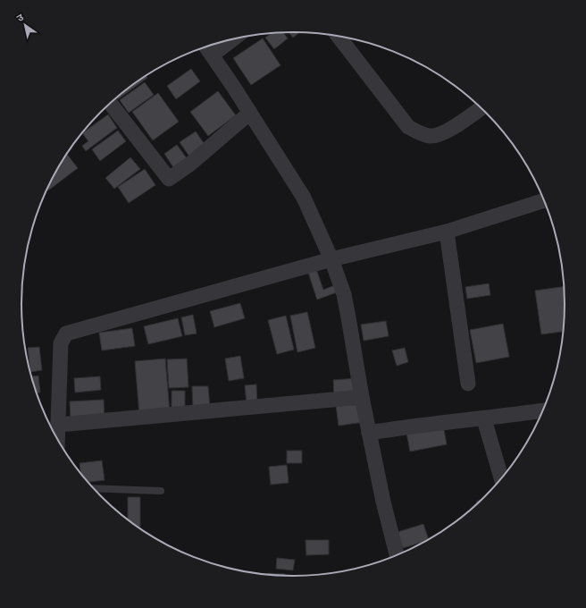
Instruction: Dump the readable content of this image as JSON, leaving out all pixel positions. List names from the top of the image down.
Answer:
{
  "north": "top left"
}
